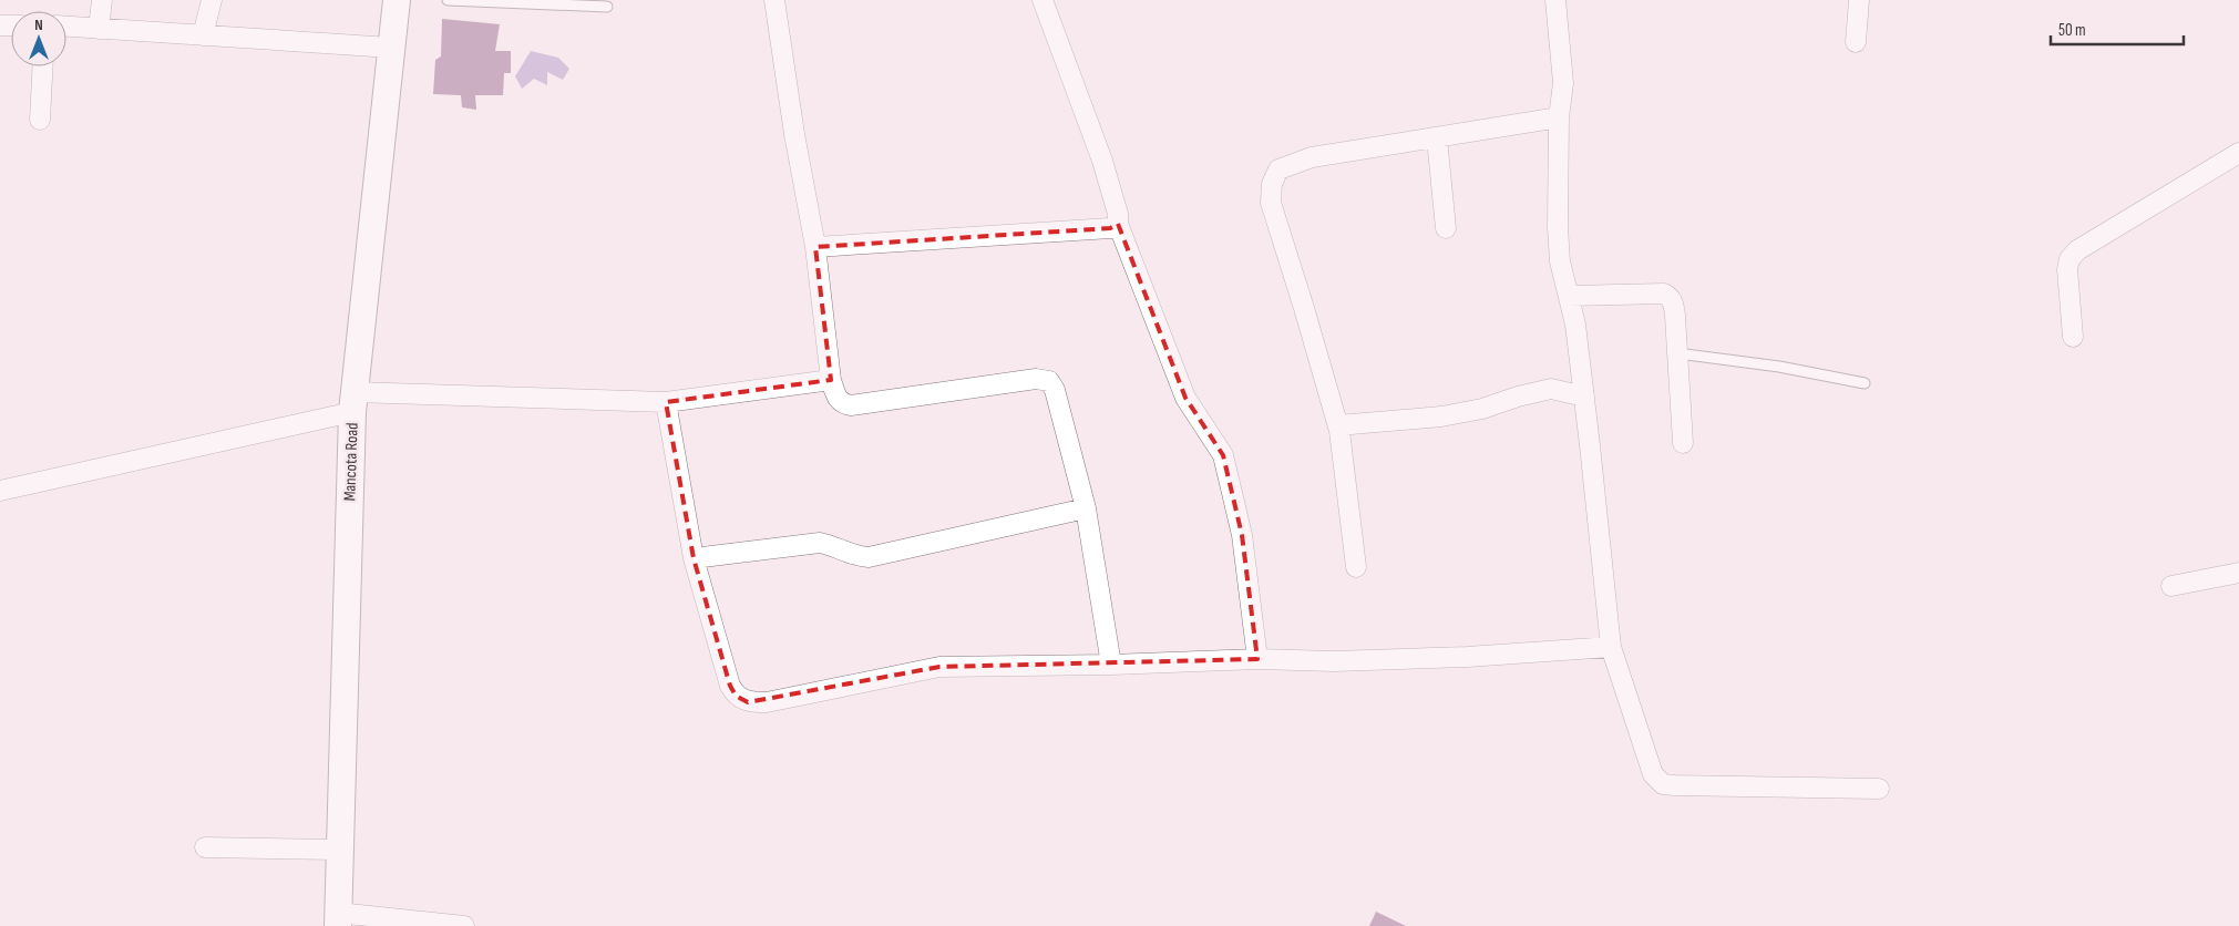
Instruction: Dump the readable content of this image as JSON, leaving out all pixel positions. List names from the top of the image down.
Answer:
{
  "streets": {
    "main road": ["Mancota Road"]
  },
  "scale_bar": "50 m",
  "north": "top"
}
